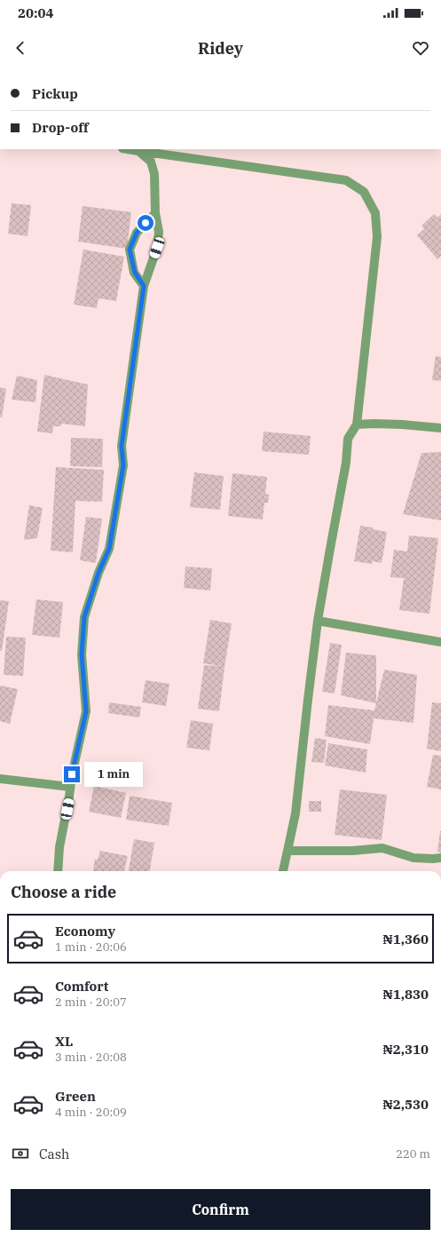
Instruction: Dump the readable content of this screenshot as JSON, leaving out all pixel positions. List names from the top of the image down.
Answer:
{
  "page": {
    "status": "20:04",
    "header": "Ridey",
    "banner": ["Pickup", "Drop-off"],
    "bubble": "1 min",
    "heading": "Choose a ride",
    "list": [
      {
        "name": "Economy",
        "note": "1 min · 20:06",
        "value": "₦1,360"
      },
      {
        "name": "Comfort",
        "note": "2 min · 20:07",
        "value": "₦1,830"
      },
      {
        "name": "XL",
        "note": "3 min · 20:08",
        "value": "₦2,310"
      },
      {
        "name": "Green",
        "note": "4 min · 20:09",
        "value": "₦2,530"
      }
    ],
    "pay": ["Cash", "220 m"],
    "buttons": "Confirm"
  }
}
